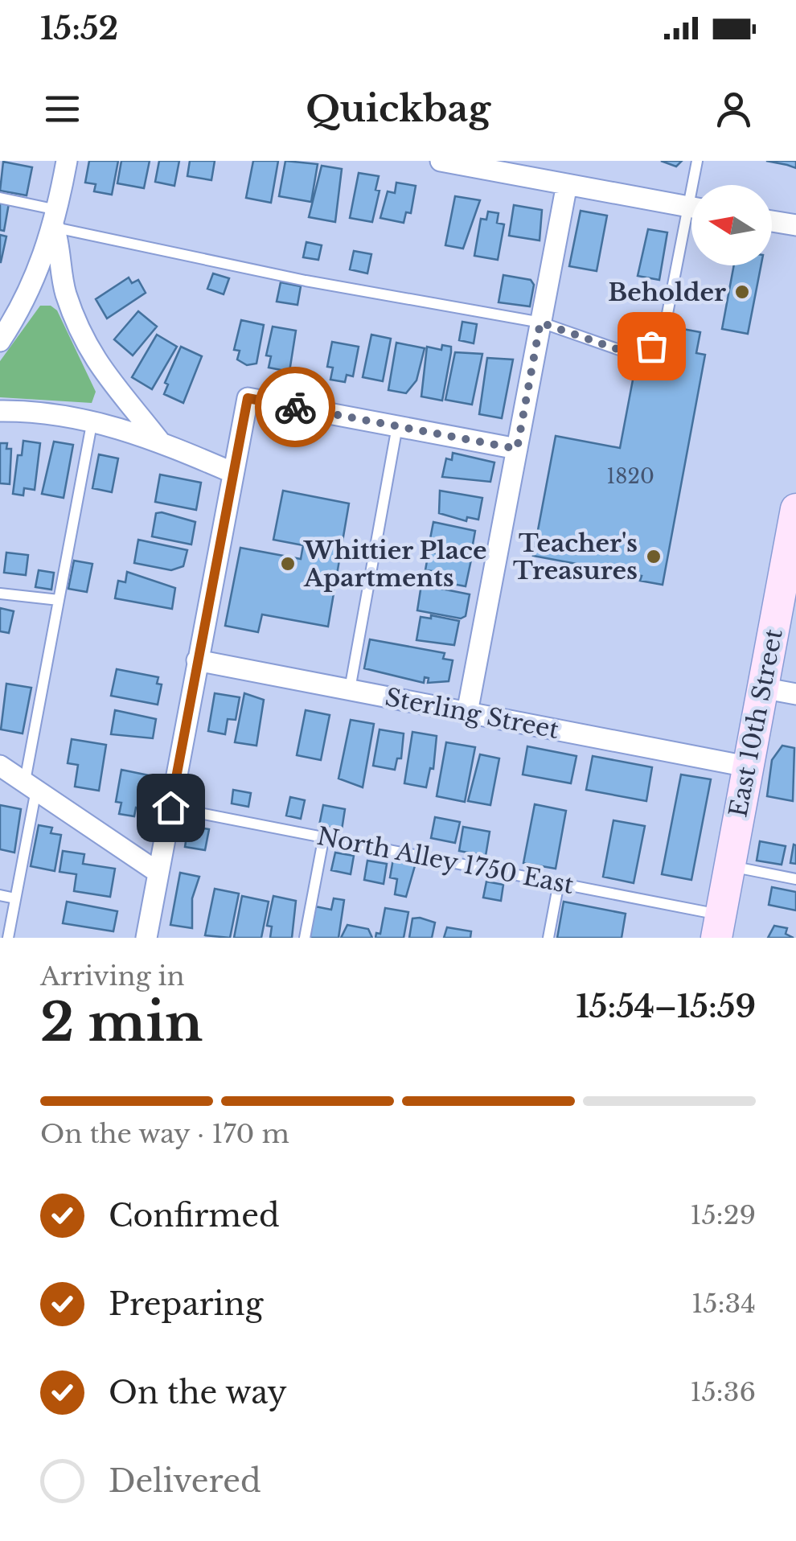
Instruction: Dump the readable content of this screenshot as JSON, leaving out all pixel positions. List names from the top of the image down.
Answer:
{
  "streets": {
    "main road": ["East 10th Street"],
    "street": ["Sterling Street"],
    "lane": ["North Alley 1750 East"]
  },
  "crossings": [
    ["Sterling Street", "East 10th Street"],
    ["East 10th Street", "North Alley 1750 East"]
  ],
  "places": ["Beholder", "Teacher's Treasures", "Whittier Place Apartments"],
  "house_numbers": ["1820"],
  "north": "left",
  "page": {
    "status": "15:52",
    "header": "Quickbag",
    "heading": ["2 min", "Arriving in", "15:54–15:59"],
    "bar": "On the way · 170 m",
    "list": [
      ["Confirmed", "15:29"],
      ["Preparing", "15:34"],
      ["On the way", "15:36"],
      "Delivered"
    ]
  }
}
